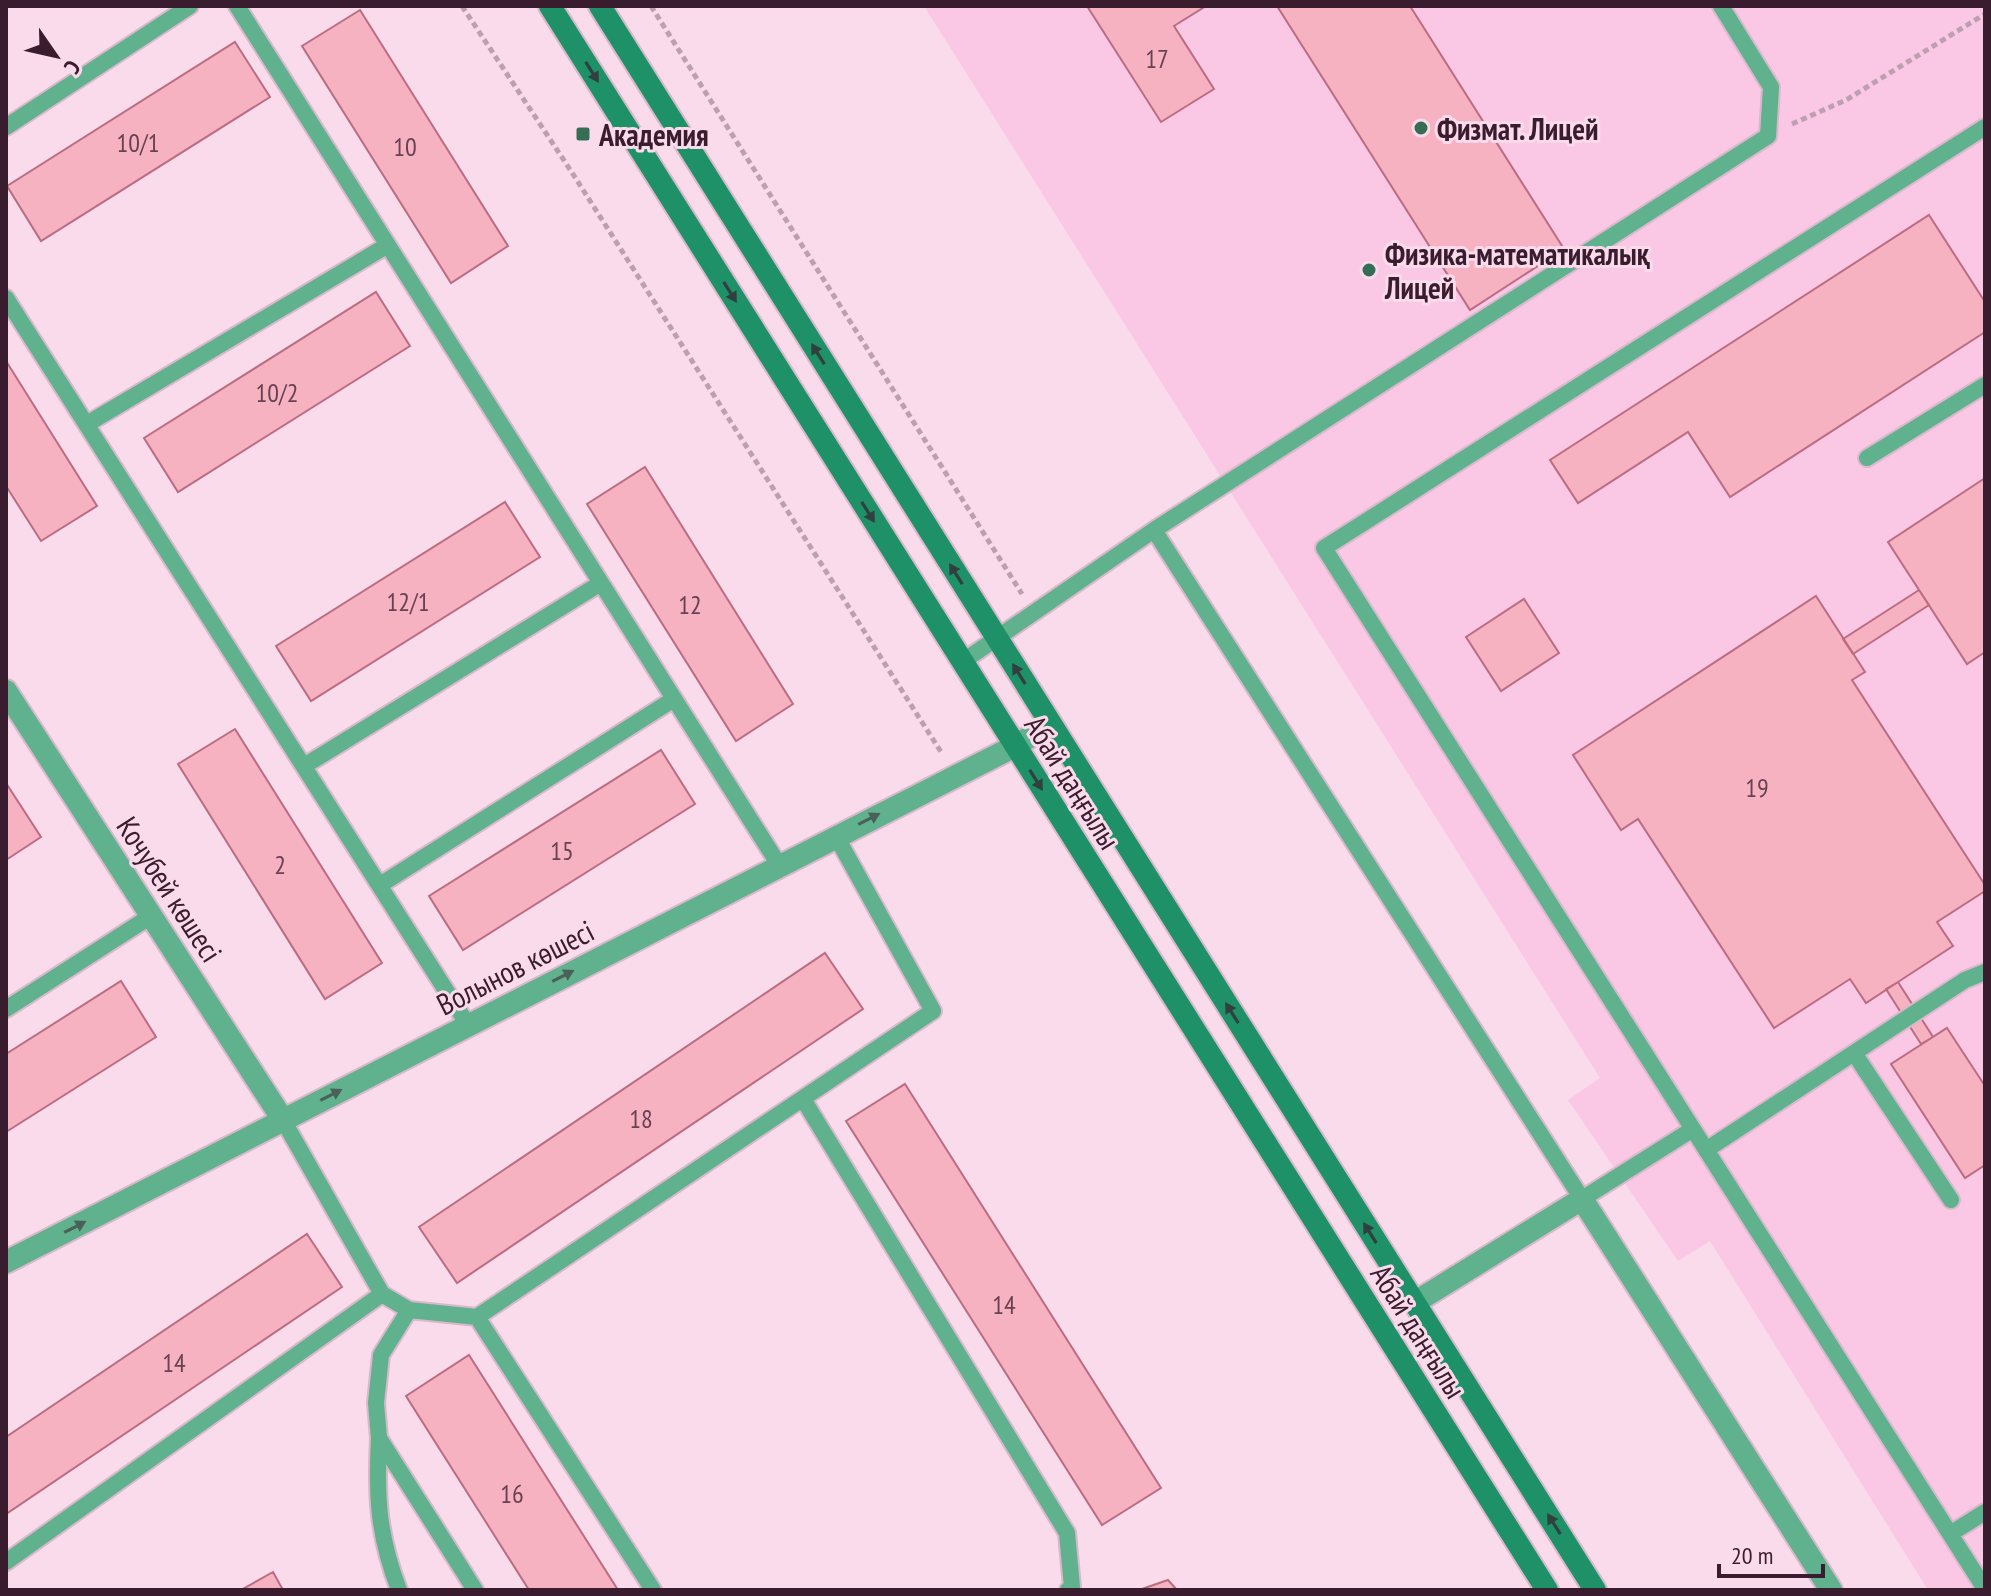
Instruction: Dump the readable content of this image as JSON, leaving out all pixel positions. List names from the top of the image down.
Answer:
{
  "streets": {
    "main road": ["Абай даңғылы"],
    "street": ["Кочубей көшесі", "Волынов көшесі"]
  },
  "crossings": [
    ["Абай даңғылы", "Волынов көшесі"],
    ["Кочубей көшесі", "Волынов көшесі"]
  ],
  "one_way": ["Волынов көшесі"],
  "places": {
    "other": ["Физмат. Лицей", "Физика-математикалық Лицей"],
    "transit": ["Академия"]
  },
  "house_numbers": [
    "17",
    "10/1",
    "10",
    "10/2",
    "12/1",
    "12",
    "19",
    "15",
    "2",
    "18",
    "14",
    "14",
    "16"
  ],
  "scale_bar": "20 m",
  "north": "bottom right"
}
